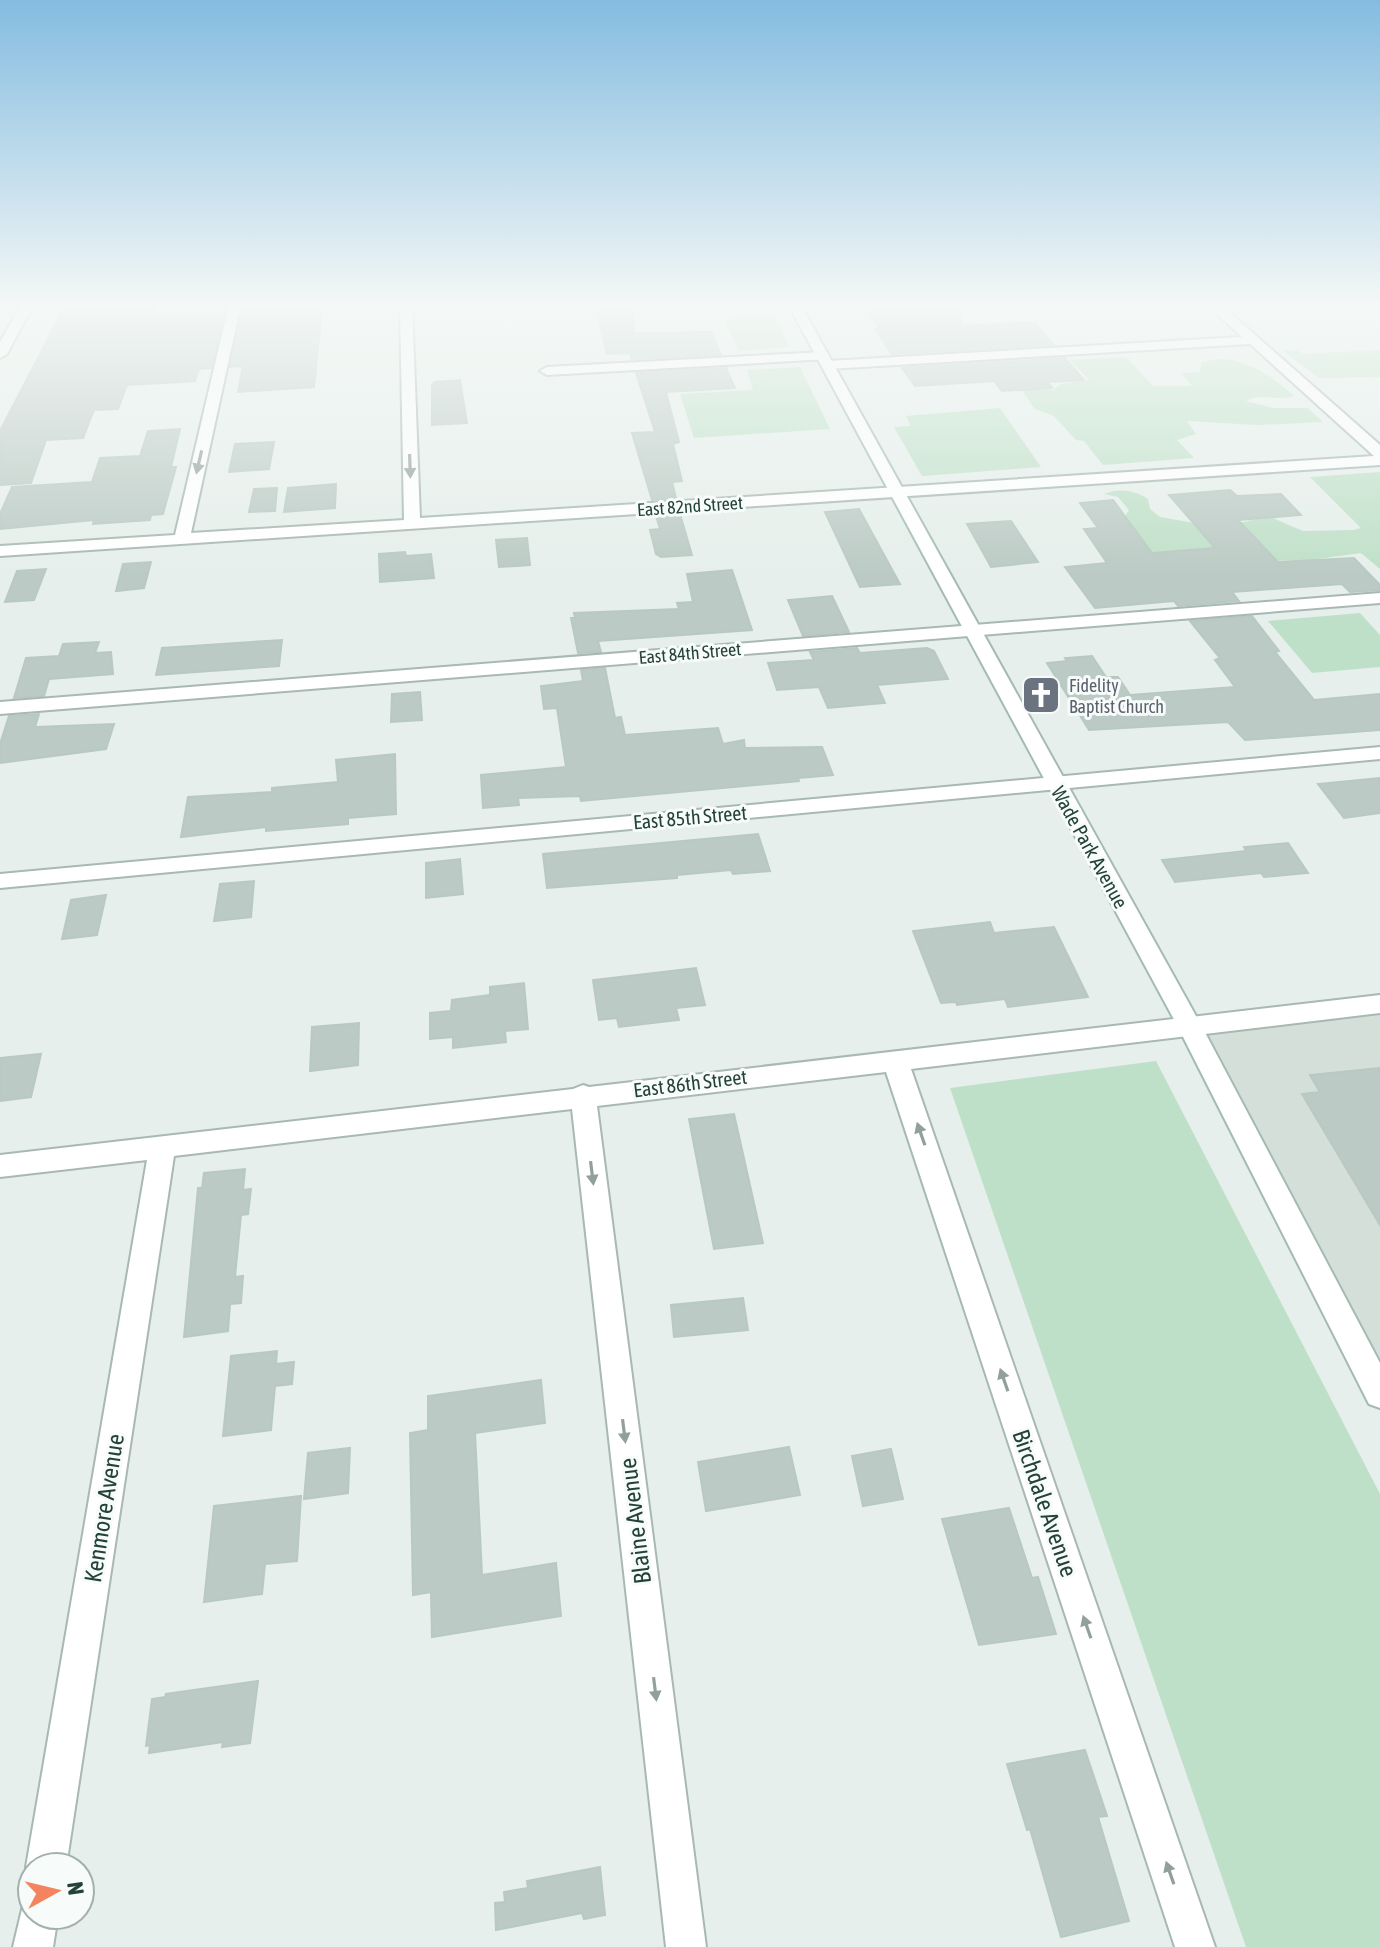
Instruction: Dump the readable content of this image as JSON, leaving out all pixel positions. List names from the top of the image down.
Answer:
{
  "streets": {
    "street": [
      "East 82nd Street",
      "East 84th Street",
      "East 85th Street",
      "Wade Park Avenue",
      "East 86th Street",
      "Birchdale Avenue",
      "Kenmore Avenue",
      "Blaine Avenue"
    ]
  },
  "crossings": [
    ["East 82nd Street", "Wade Park Avenue"],
    ["East 84th Street", "Wade Park Avenue"],
    ["East 85th Street", "Wade Park Avenue"],
    ["Wade Park Avenue", "East 86th Street"],
    ["East 86th Street", "Birchdale Avenue"],
    ["East 86th Street", "Kenmore Avenue"],
    ["East 86th Street", "Blaine Avenue"]
  ],
  "one_way": ["Birchdale Avenue", "Blaine Avenue"],
  "places": {
    "church": ["Fidelity Baptist Church"]
  },
  "north": "right"
}
